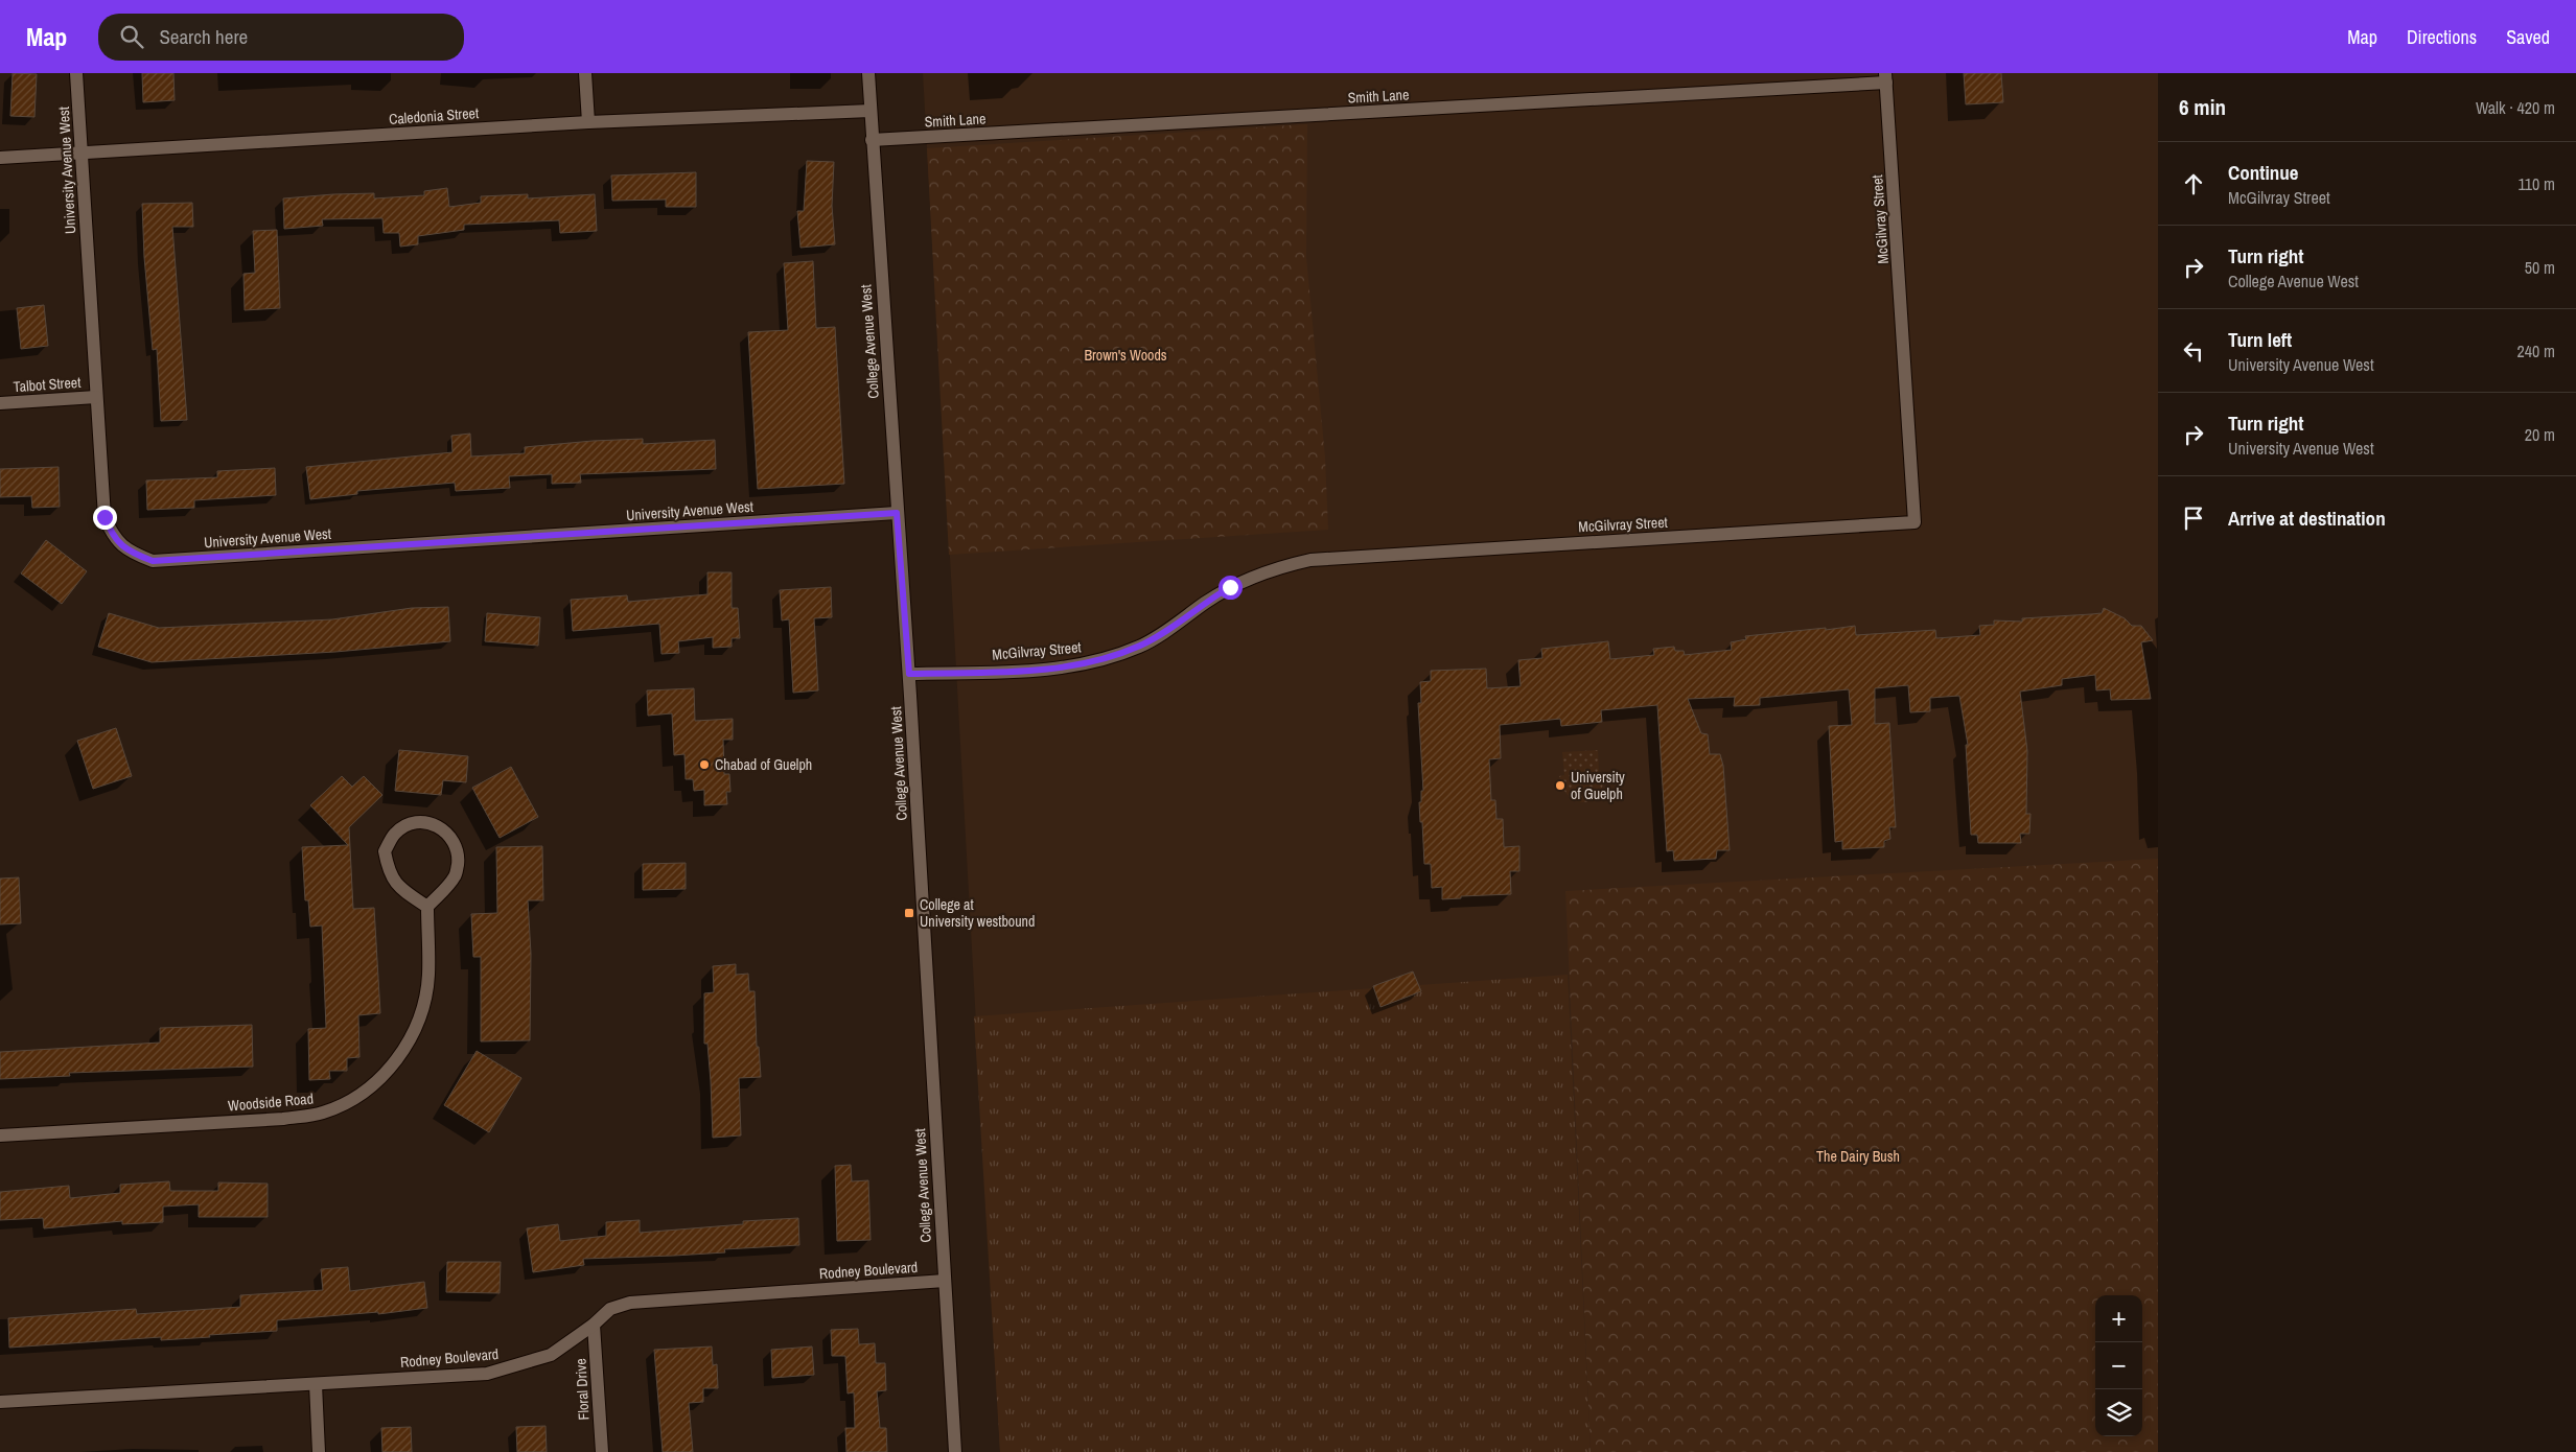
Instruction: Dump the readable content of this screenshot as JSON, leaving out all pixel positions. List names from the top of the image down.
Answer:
{
  "streets": {
    "street": [
      "Smith Lane",
      "Caledonia Street",
      "University Avenue West",
      "McGilvray Street",
      "College Avenue West",
      "Talbot Street",
      "Woodside Road",
      "Rodney Boulevard",
      "Floral Drive"
    ]
  },
  "crossings": [
    ["Smith Lane", "McGilvray Street"],
    ["Smith Lane", "College Avenue West"],
    ["Caledonia Street", "University Avenue West"],
    ["Caledonia Street", "College Avenue West"],
    ["University Avenue West", "College Avenue West"],
    ["University Avenue West", "Talbot Street"],
    ["McGilvray Street", "College Avenue West"],
    ["College Avenue West", "Rodney Boulevard"],
    ["Rodney Boulevard", "Floral Drive"]
  ],
  "parks": ["Brown's Woods", "The Dairy Bush"],
  "places": {
    "other": ["Chabad of Guelph", "University of Guelph"],
    "transit": ["College at University westbound"]
  },
  "page": {
    "header": "Map",
    "search": "Search here",
    "nav": ["Map", "Directions", "Saved"],
    "heading": ["6 min", "Walk · 420 m"],
    "list": [
      ["Continue", "McGilvray Street", "110 m"],
      ["Turn right", "College Avenue West", "50 m"],
      ["Turn left", "University Avenue West", "240 m"],
      ["Turn right", "University Avenue West", "20 m"],
      "Arrive at destination"
    ],
    "map_buttons": ["+", "−"]
  }
}
